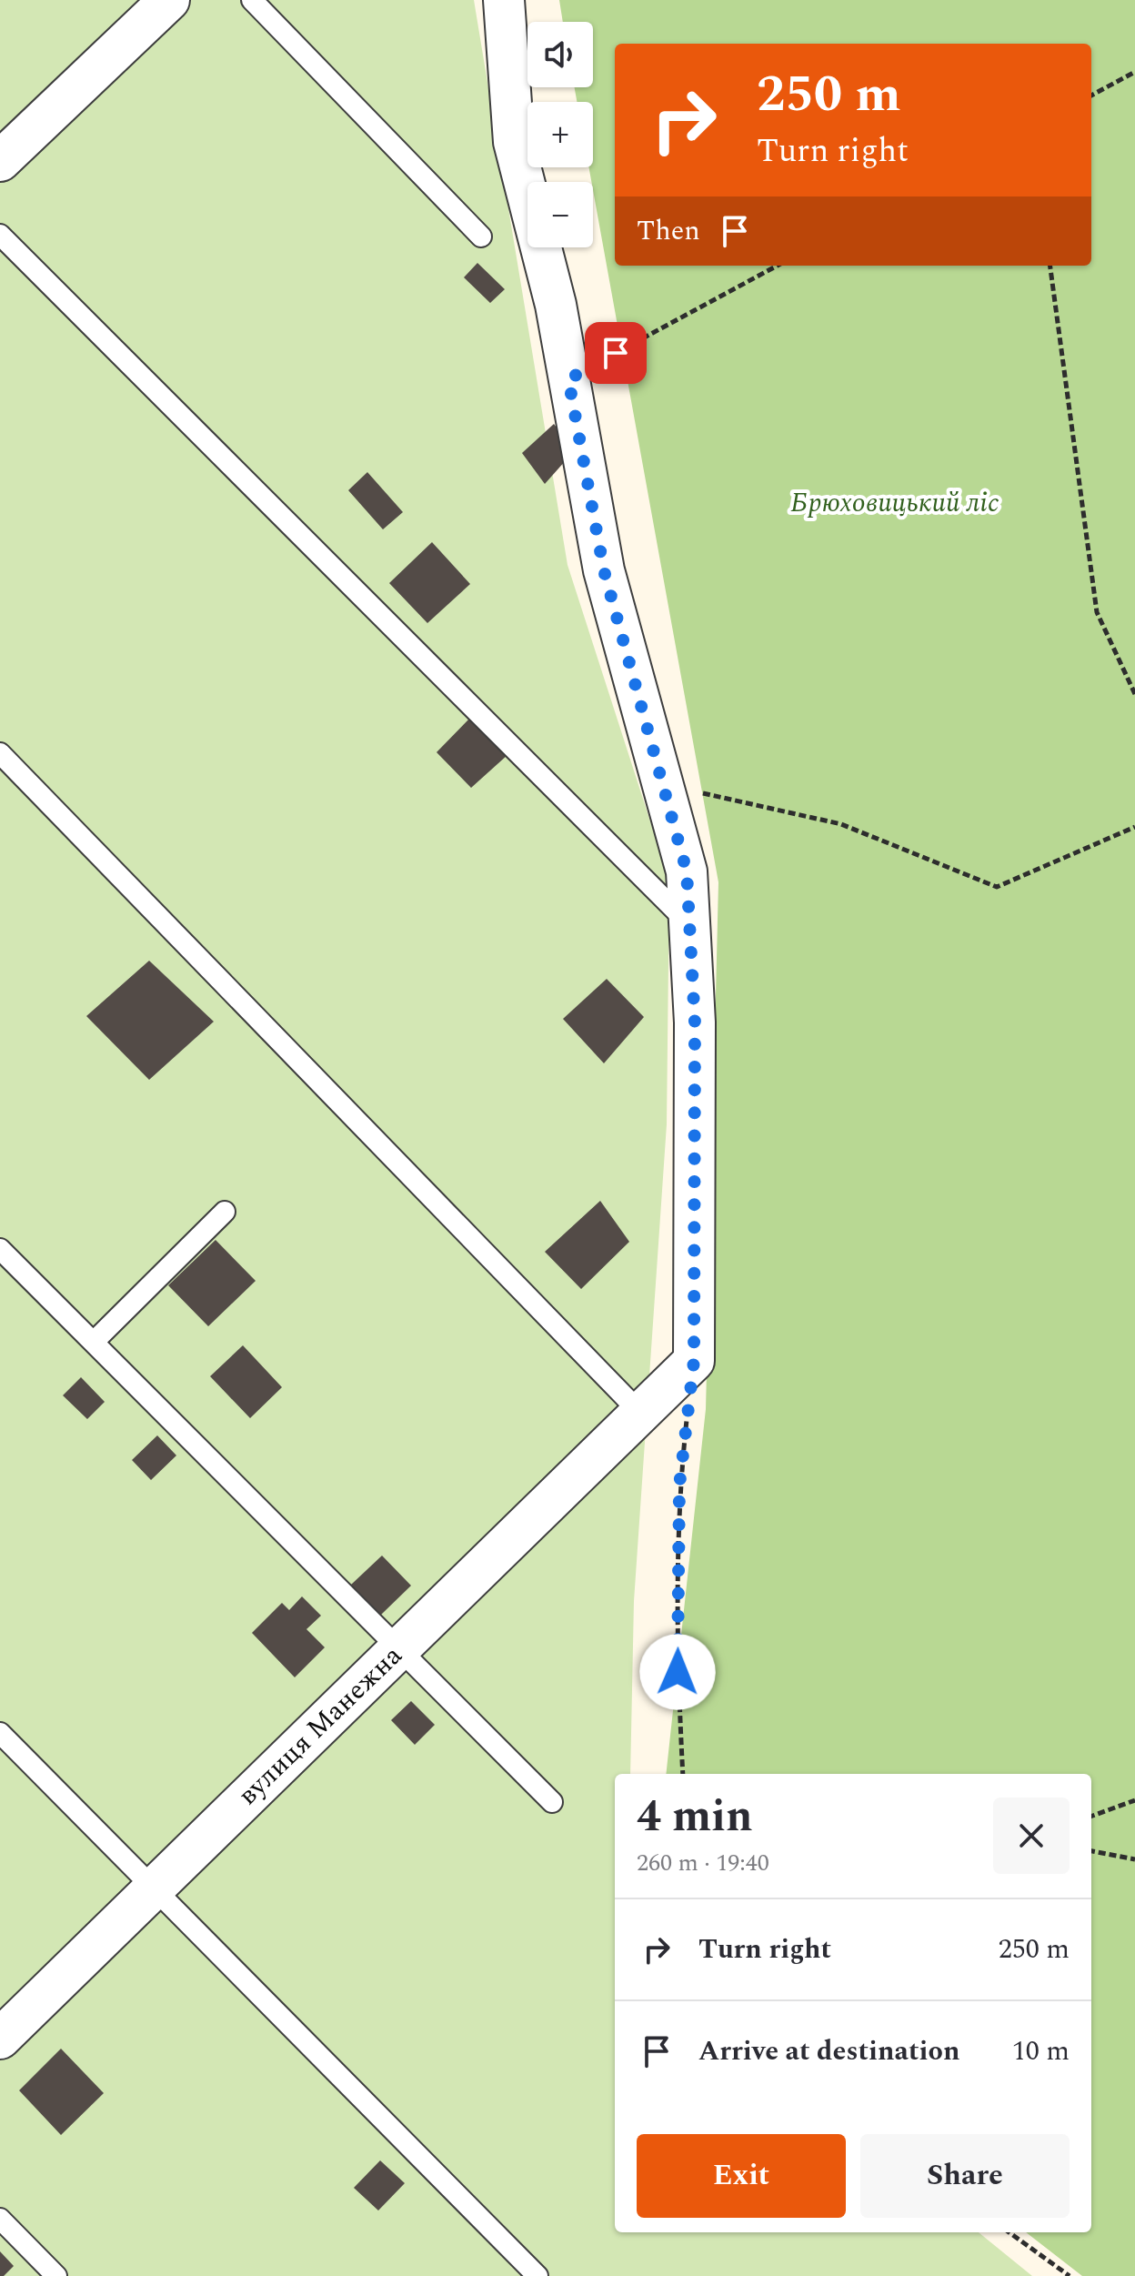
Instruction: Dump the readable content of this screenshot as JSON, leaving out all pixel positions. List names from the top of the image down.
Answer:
{
  "streets": {
    "street": ["вулиця Манежна"]
  },
  "parks": ["Брюховицький ліс"],
  "page": {
    "map_buttons": ["+", "−"],
    "turn": ["250 m", "Turn right"],
    "then": "Then",
    "heading": ["4 min", "260 m · 19:40"],
    "list": [
      {
        "name": "Turn right",
        "value": "250 m"
      },
      {
        "name": "Arrive at destination",
        "value": "10 m"
      }
    ],
    "buttons": ["Exit", "Share"]
  }
}
